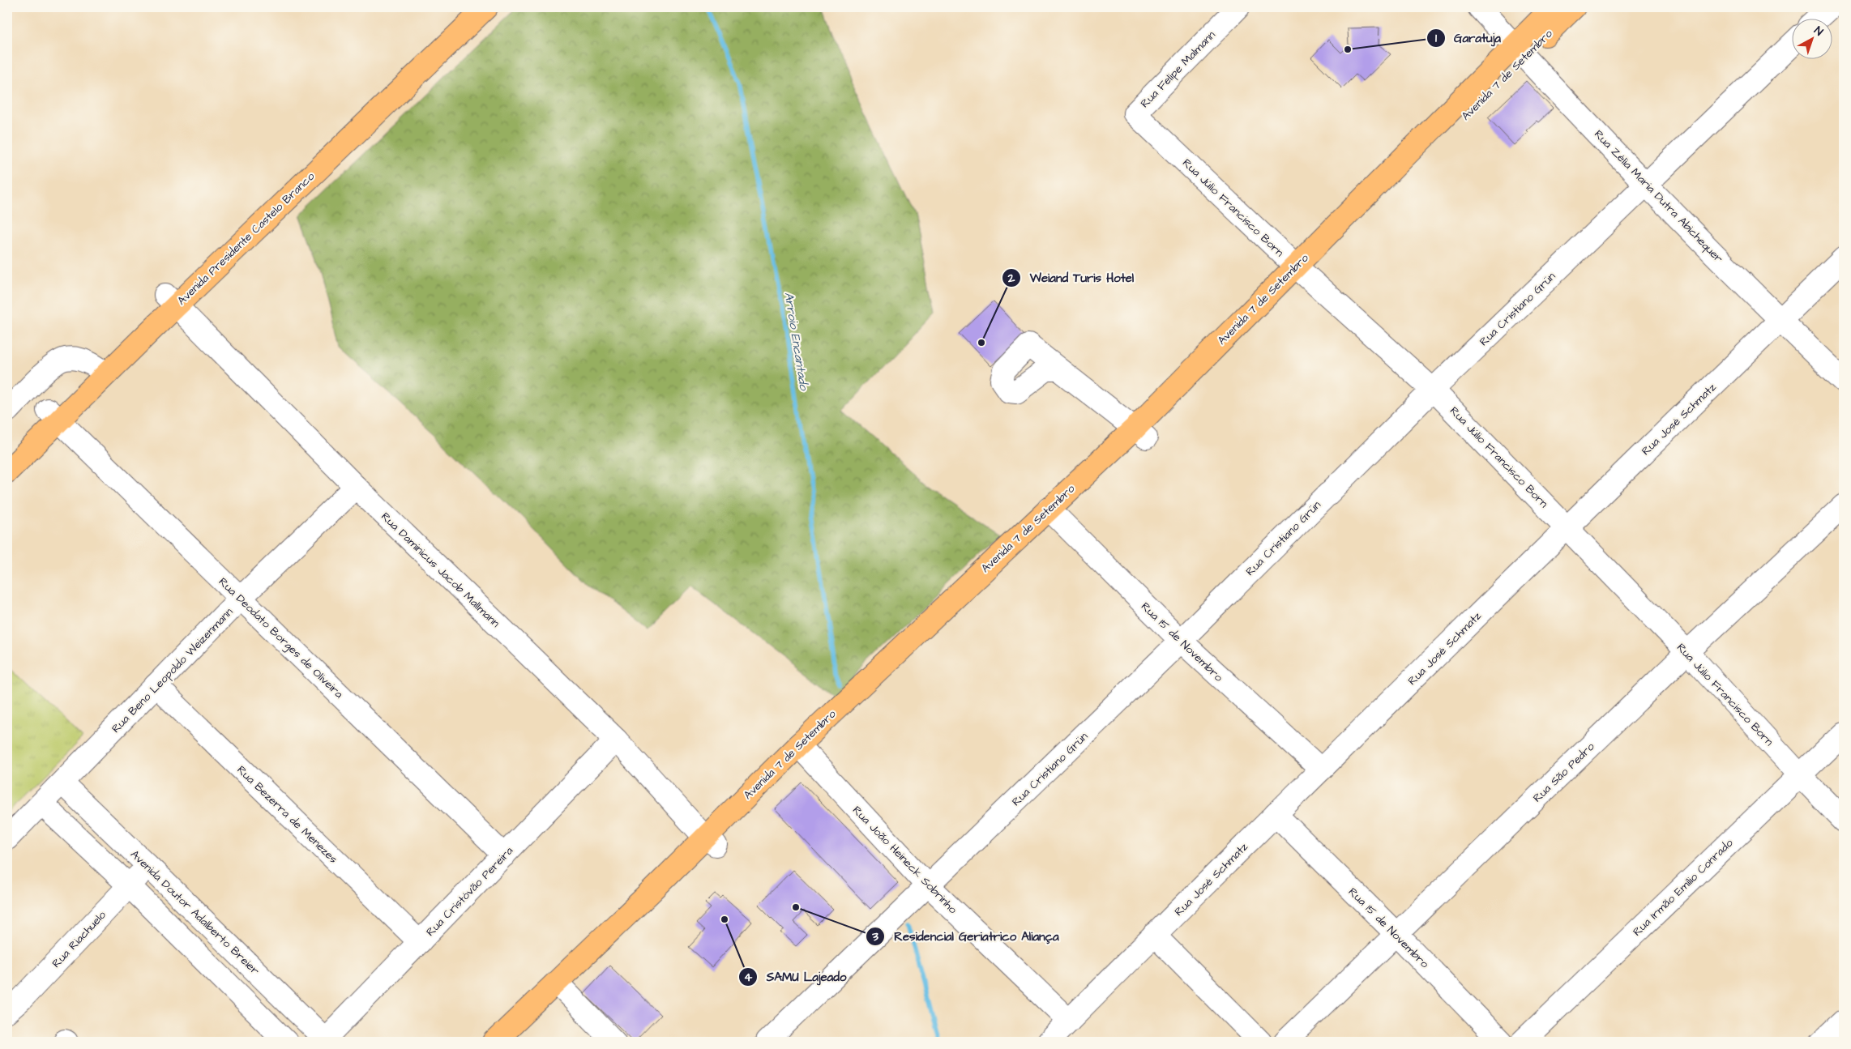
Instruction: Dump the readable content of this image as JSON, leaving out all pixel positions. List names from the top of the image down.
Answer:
{
  "streets": {
    "main road": ["Avenida 7 de Setembro", "Avenida Presidente Castelo Branco"],
    "street": [
      "Rua Felipe Malmann",
      "Rua Zélia Maria Dutra Abichequer",
      "Rua Júlio Francisco Born",
      "Rua Cristiano Grün",
      "Rua José Schmatz",
      "Rua Daminicus Jacob Mallmann",
      "Rua Deodato Borges de Oliveira",
      "Rua 15 de Novembro",
      "Rua Beno Leopoldo Weizenmann",
      "Rua São Pedro",
      "Rua Bezerra de Menezes",
      "Rua João Heineck Sobrinho",
      "Rua Irmão Emílio Conrado",
      "Rua Cristóvão Pereira",
      "Avenida Doutor Adalberto Breier",
      "Rua Riachuelo"
    ]
  },
  "crossings": [
    ["Rua Felipe Malmann", "Rua Júlio Francisco Born"],
    ["Avenida 7 de Setembro", "Rua Zélia Maria Dutra Abichequer"],
    ["Avenida 7 de Setembro", "Rua Júlio Francisco Born"],
    ["Avenida 7 de Setembro", "Rua Daminicus Jacob Mallmann"],
    ["Avenida 7 de Setembro", "Rua 15 de Novembro"],
    ["Avenida 7 de Setembro", "Rua João Heineck Sobrinho"],
    ["Rua Zélia Maria Dutra Abichequer", "Rua Cristiano Grün"],
    ["Rua Zélia Maria Dutra Abichequer", "Rua José Schmatz"],
    ["Rua Júlio Francisco Born", "Rua Cristiano Grün"],
    ["Rua Júlio Francisco Born", "Rua José Schmatz"],
    ["Rua Júlio Francisco Born", "Rua São Pedro"],
    ["Rua Júlio Francisco Born", "Rua Irmão Emílio Conrado"],
    ["Avenida Presidente Castelo Branco", "Rua Daminicus Jacob Mallmann"],
    ["Avenida Presidente Castelo Branco", "Rua Deodato Borges de Oliveira"],
    ["Rua Cristiano Grün", "Rua 15 de Novembro"],
    ["Rua Cristiano Grün", "Rua João Heineck Sobrinho"],
    ["Rua José Schmatz", "Rua 15 de Novembro"],
    ["Rua José Schmatz", "Rua João Heineck Sobrinho"],
    ["Rua Daminicus Jacob Mallmann", "Rua Beno Leopoldo Weizenmann"],
    ["Rua Daminicus Jacob Mallmann", "Rua Cristóvão Pereira"],
    ["Rua Deodato Borges de Oliveira", "Rua Beno Leopoldo Weizenmann"],
    ["Rua Deodato Borges de Oliveira", "Rua Cristóvão Pereira"],
    ["Rua 15 de Novembro", "Rua São Pedro"],
    ["Rua Beno Leopoldo Weizenmann", "Rua Bezerra de Menezes"],
    ["Rua Beno Leopoldo Weizenmann", "Avenida Doutor Adalberto Breier"],
    ["Rua Bezerra de Menezes", "Rua Cristóvão Pereira"],
    ["Rua Cristóvão Pereira", "Avenida Doutor Adalberto Breier"],
    ["Avenida Doutor Adalberto Breier", "Rua Riachuelo"]
  ],
  "water": ["Arroio Encantado"],
  "places": [
    "Garatuja",
    "Weiand Turis Hotel",
    "Residencial Geriatrico Aliança",
    "SAMU Lajeado"
  ],
  "north": "top right"
}
